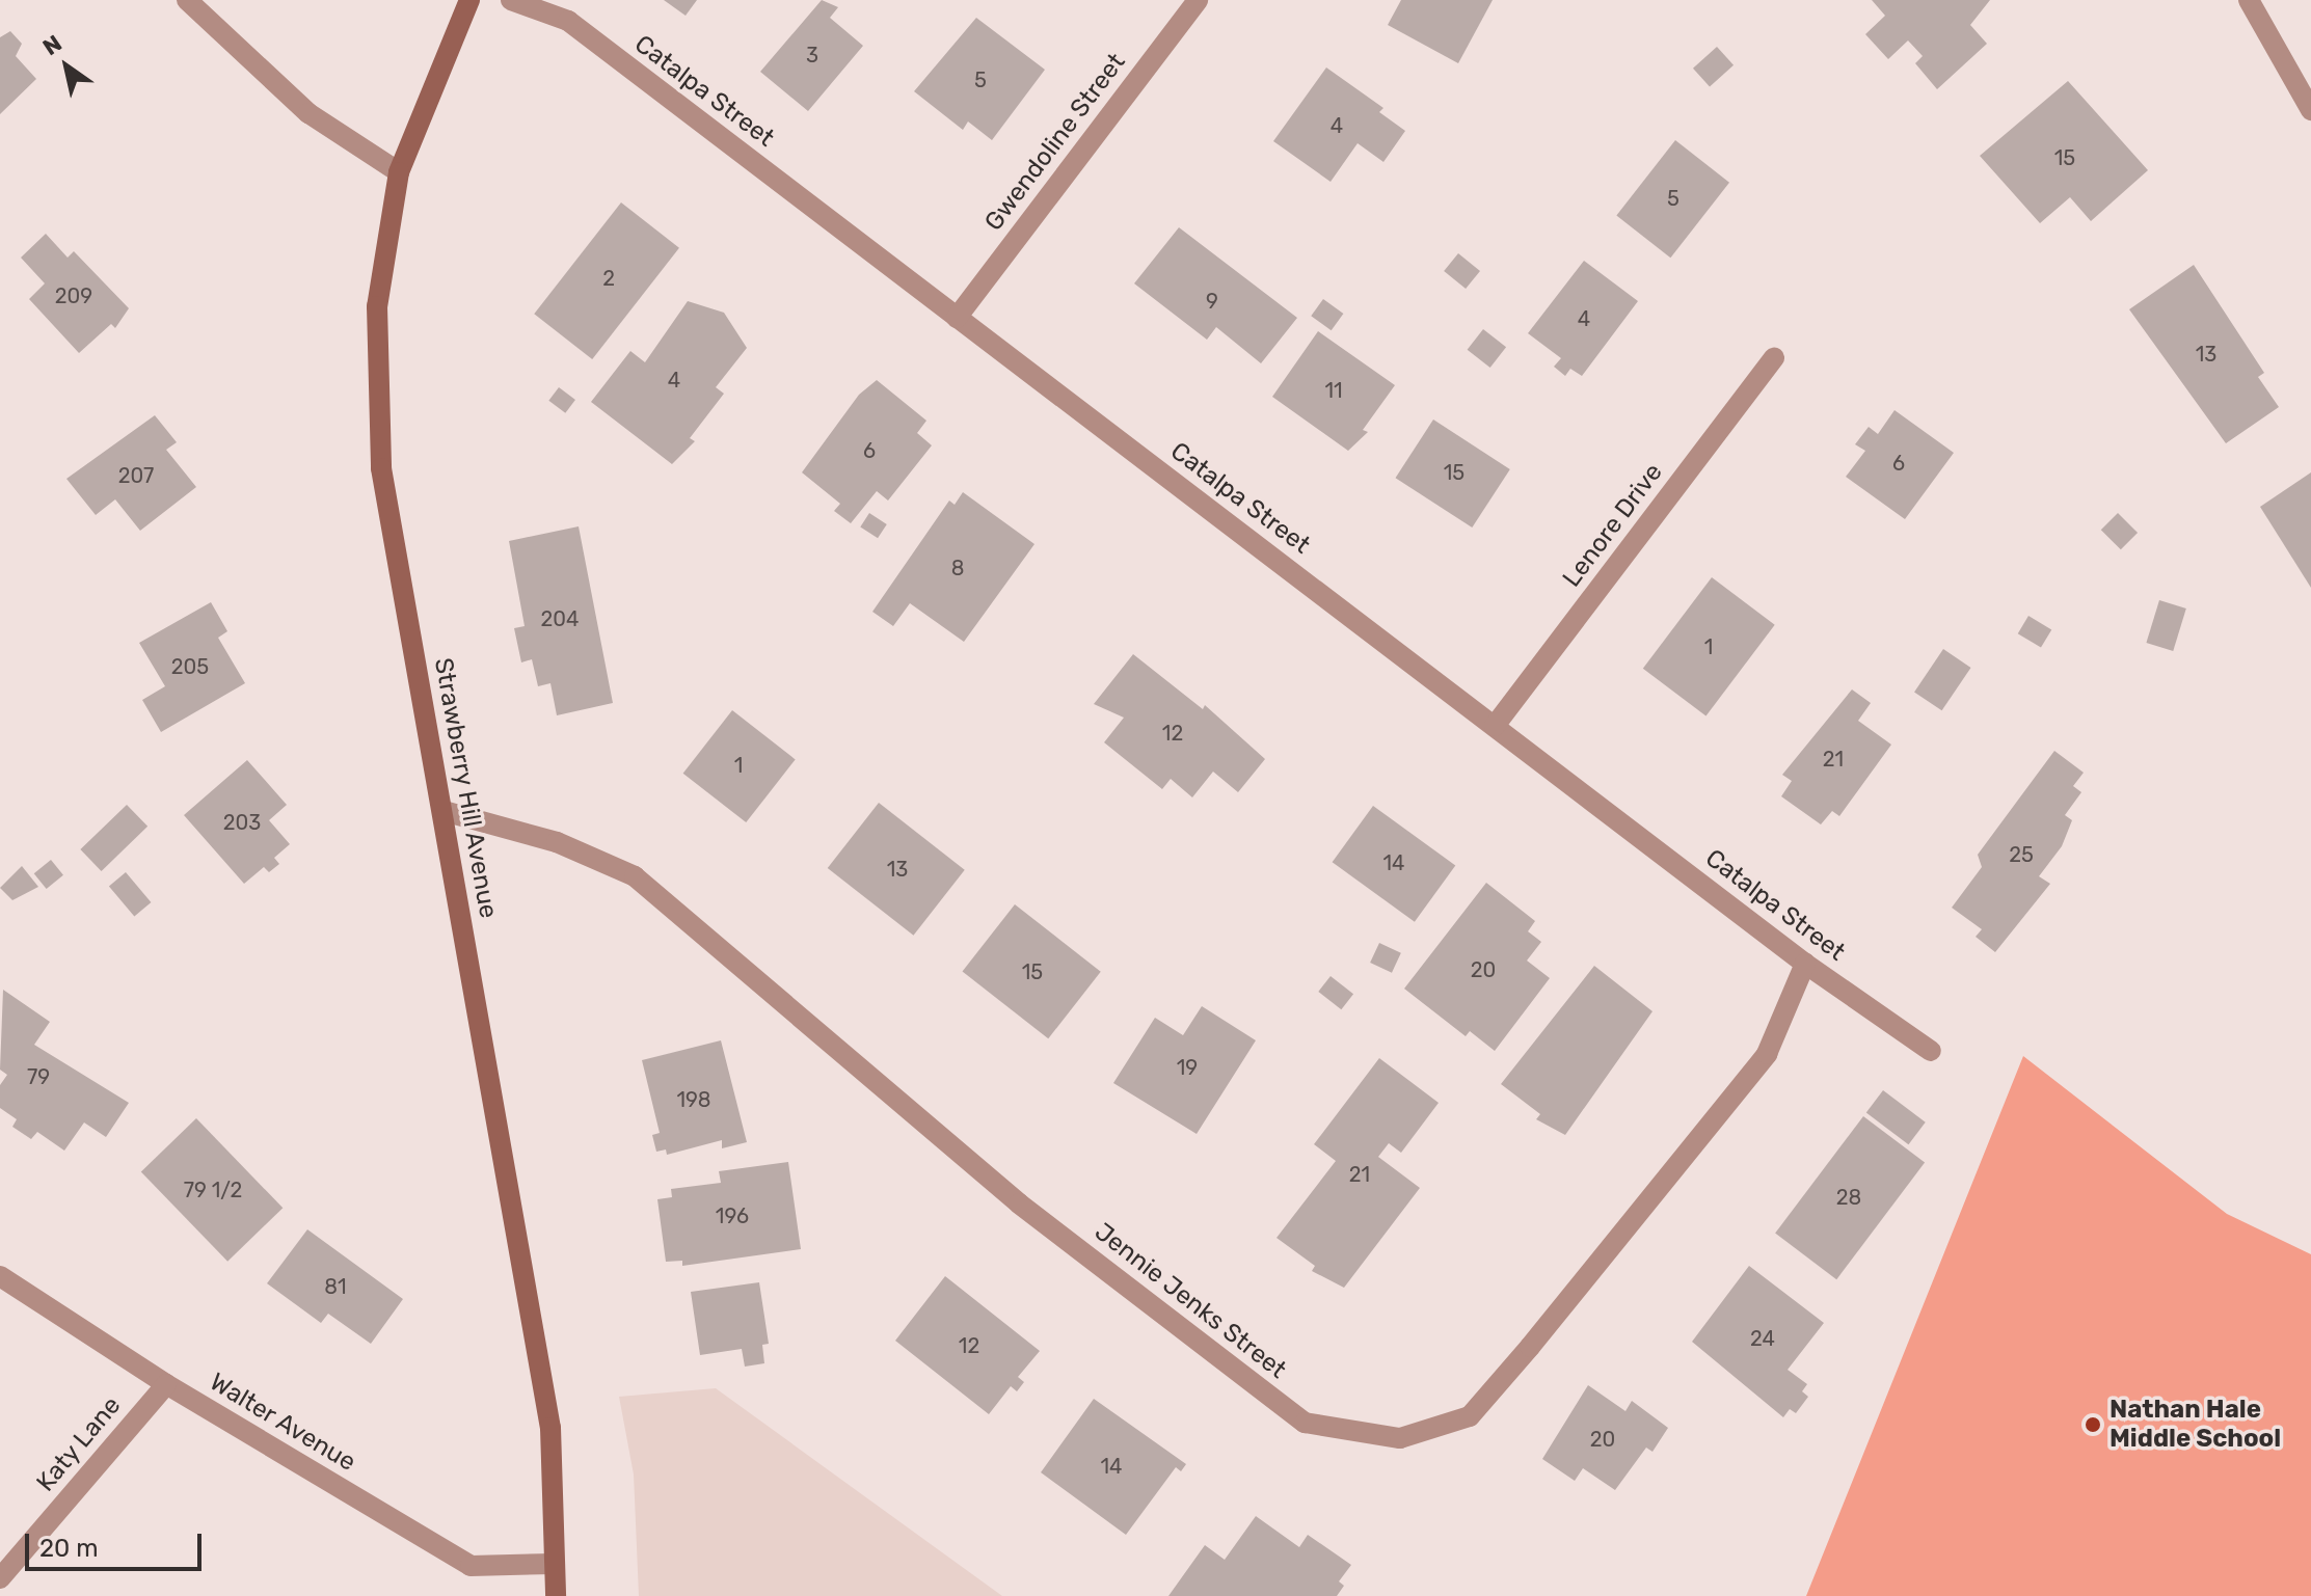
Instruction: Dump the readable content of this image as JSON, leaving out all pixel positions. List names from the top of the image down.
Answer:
{
  "streets": {
    "main road": ["Strawberry Hill Avenue"],
    "street": [
      "Catalpa Street",
      "Gwendoline Street",
      "Lenore Drive",
      "Jennie Jenks Street",
      "Walter Avenue",
      "Katy Lane"
    ]
  },
  "crossings": [
    ["Catalpa Street", "Gwendoline Street"],
    ["Catalpa Street", "Lenore Drive"],
    ["Catalpa Street", "Jennie Jenks Street"],
    ["Strawberry Hill Avenue", "Jennie Jenks Street"],
    ["Strawberry Hill Avenue", "Walter Avenue"],
    ["Walter Avenue", "Katy Lane"]
  ],
  "places": ["Nathan Hale Middle School"],
  "house_numbers": [
    "3",
    "5",
    "4",
    "15",
    "5",
    "2",
    "209",
    "9",
    "4",
    "13",
    "4",
    "11",
    "6",
    "6",
    "15",
    "207",
    "8",
    "204",
    "1",
    "205",
    "12",
    "21",
    "1",
    "203",
    "25",
    "14",
    "13",
    "20",
    "15",
    "19",
    "79",
    "198",
    "21",
    "79 1/2",
    "28",
    "196",
    "81",
    "24",
    "12",
    "20",
    "14"
  ],
  "scale_bar": "20 m",
  "north": "top left"
}
